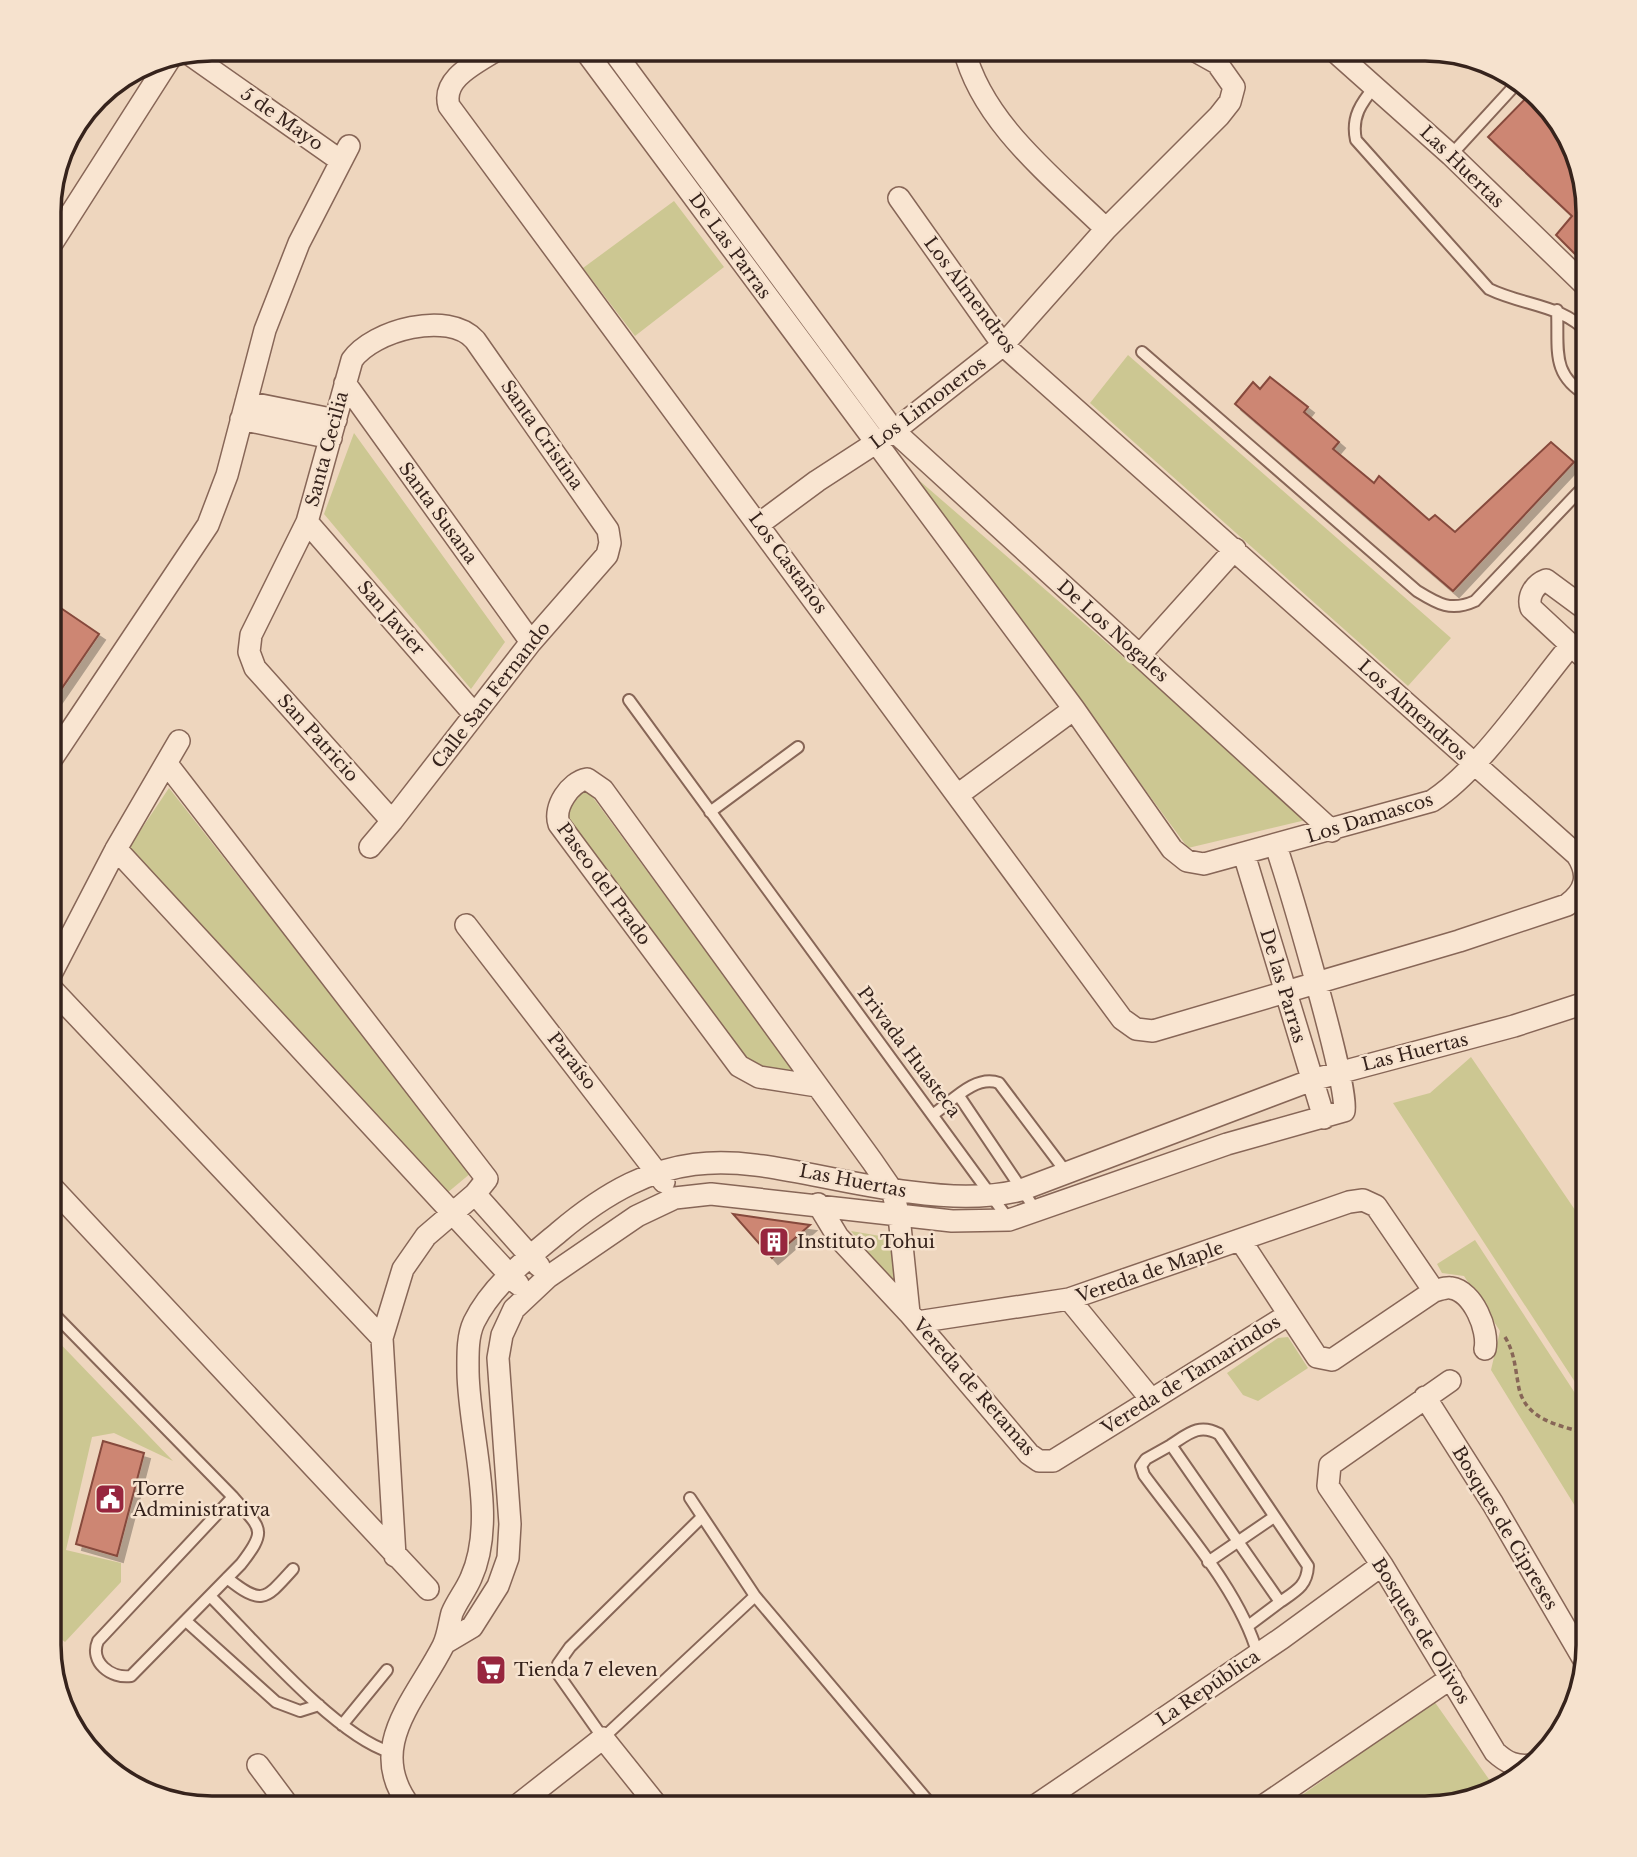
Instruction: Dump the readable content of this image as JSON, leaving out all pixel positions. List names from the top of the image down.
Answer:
{
  "streets": {
    "street": [
      "5 de Mayo",
      "Las Huertas",
      "De Las Parras",
      "Los Almendros",
      "Los Limoneros",
      "Santa Cristina",
      "Santa Cecilia",
      "Santa Susana",
      "Los Castaños",
      "San Javier",
      "De Los Nogales",
      "Calle San Fernando",
      "San Patricio",
      "Los Damascos",
      "Paseo del Prado",
      "De las Parras",
      "Paraíso",
      "Vereda de Maple",
      "Vereda de Tamarindos",
      "Vereda de Retamas",
      "Bosques de Cipreses",
      "Bosques de Olivos",
      "La República"
    ],
    "lane": ["Privada Huasteca"]
  },
  "crossings": [
    ["Las Huertas", "Paseo del Prado"],
    ["Las Huertas", "De las Parras"],
    ["Las Huertas", "Privada Huasteca"],
    ["Las Huertas", "Paraíso"],
    ["Las Huertas", "Vereda de Retamas"],
    ["De Las Parras", "Los Limoneros"],
    ["De Las Parras", "De Los Nogales"],
    ["Los Almendros", "Los Limoneros"],
    ["Los Almendros", "Los Castaños"],
    ["Los Almendros", "Los Damascos"],
    ["Los Almendros", "De las Parras"],
    ["Los Limoneros", "Los Castaños"],
    ["Los Limoneros", "De Los Nogales"],
    ["Santa Cristina", "Santa Cecilia"],
    ["Santa Cristina", "Calle San Fernando"],
    ["Santa Cecilia", "Santa Susana"],
    ["Santa Cecilia", "San Javier"],
    ["Santa Cecilia", "San Patricio"],
    ["Santa Susana", "Calle San Fernando"],
    ["San Javier", "Calle San Fernando"],
    ["De Los Nogales", "Los Damascos"],
    ["Calle San Fernando", "San Patricio"],
    ["Los Damascos", "De las Parras"],
    ["Paseo del Prado", "Vereda de Retamas"],
    ["Vereda de Maple", "Vereda de Tamarindos"],
    ["Vereda de Maple", "Vereda de Retamas"],
    ["Vereda de Tamarindos", "Vereda de Retamas"],
    ["Bosques de Cipreses", "Bosques de Olivos"],
    ["Bosques de Olivos", "La República"]
  ],
  "places": {
    "building": ["Instituto Tohui"],
    "public building": ["Torre Administrativa"],
    "supermarket": ["Tienda 7 eleven"]
  }
}
